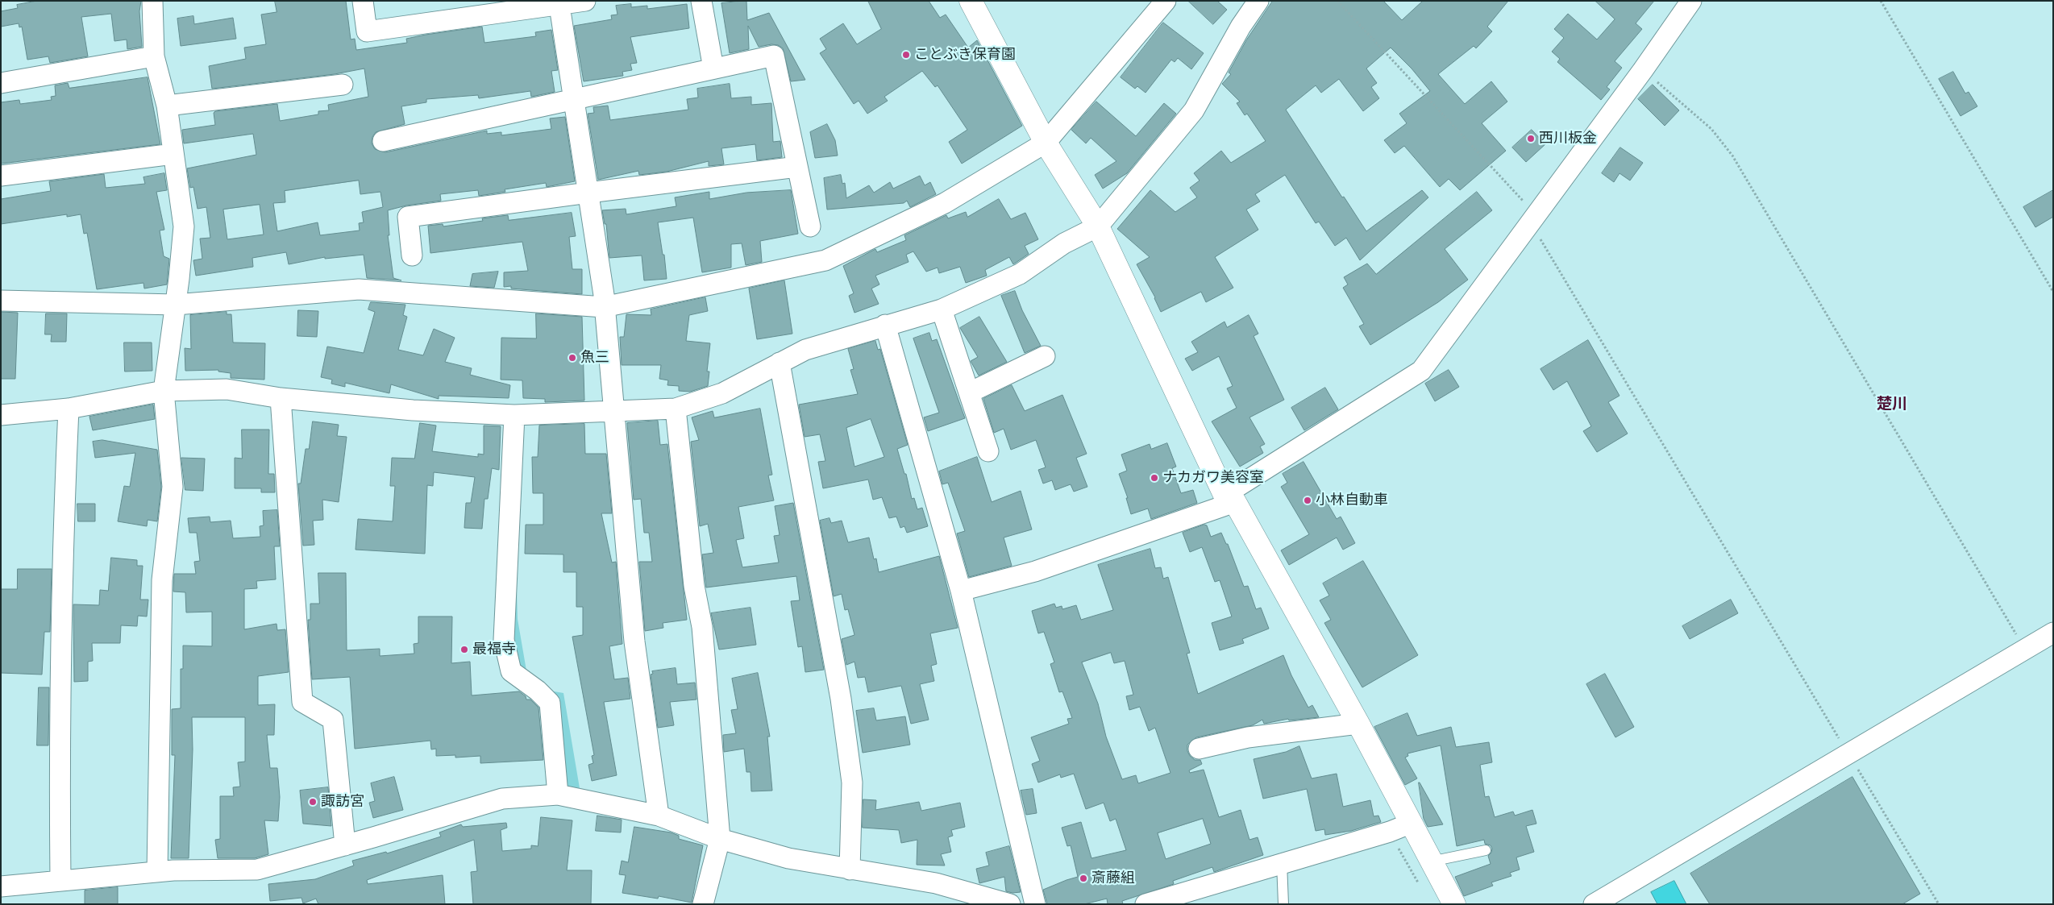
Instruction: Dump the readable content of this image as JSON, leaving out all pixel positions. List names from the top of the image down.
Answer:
{
  "districts": ["楚川"],
  "places": [
    "ことぶき保育園",
    "西川板金",
    "魚三",
    "ナカガワ美容室",
    "小林自動車",
    "最福寺",
    "諏訪宮",
    "斎藤組"
  ]
}
